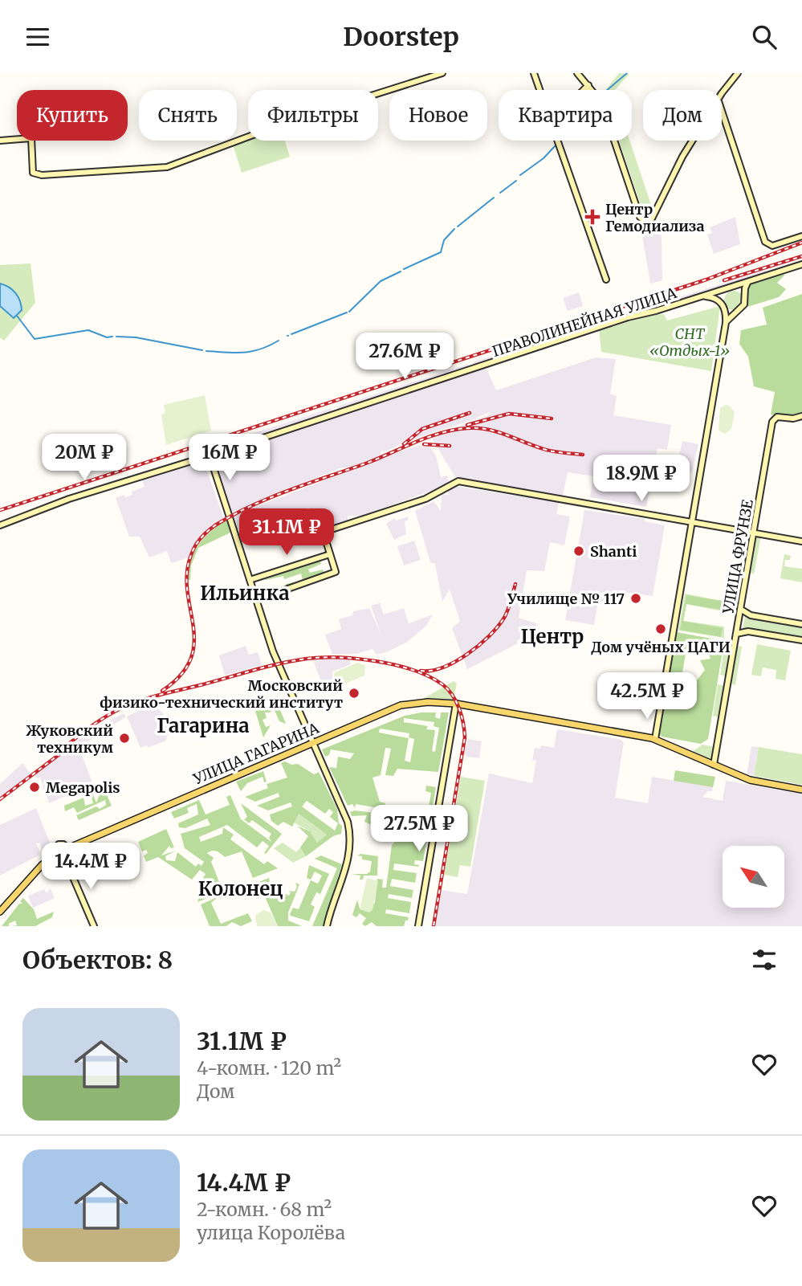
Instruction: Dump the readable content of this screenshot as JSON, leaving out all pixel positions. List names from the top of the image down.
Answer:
{
  "streets": {
    "main road": ["ПРАВОЛИНЕЙНАЯ УЛИЦА", "УЛИЦА ФРУНЗЕ", "УЛИЦА ГАГАРИНА"]
  },
  "crossings": [
    ["УЛИЦА ФРУНЗЕ", "УЛИЦА ГАГАРИНА"]
  ],
  "districts": [
    "Ильинка",
    "Центр",
    "Гагарина",
    "Колонец"
  ],
  "parks": ["СНТ «Отдых-1»"],
  "places": {
    "health": ["Центр Гемодиализа"],
    "other": [
      "Shanti",
      "Училище № 117",
      "Дом учёных ЦАГИ",
      "Московский физико-технический институт",
      "Жуковский техникум",
      "Megapolis"
    ]
  },
  "north": "top left",
  "page": {
    "header": "Doorstep",
    "chip": [
      "Купить",
      "Снять",
      "Фильтры",
      "Новое",
      "Квартира",
      "Дом"
    ],
    "price": [
      "27.6M ₽",
      "20M ₽",
      "16M ₽",
      "18.9M ₽",
      "31.1M ₽",
      "42.5M ₽",
      "27.5M ₽",
      "14.4M ₽"
    ],
    "heading": "Объектов: 8",
    "list": [
      {
        "name": "31.1M ₽",
        "note": "4-комн. · 120 m² · Дом"
      },
      {
        "name": "14.4M ₽",
        "note": "2-комн. · 68 m² · улица Королёва"
      }
    ]
  }
}
